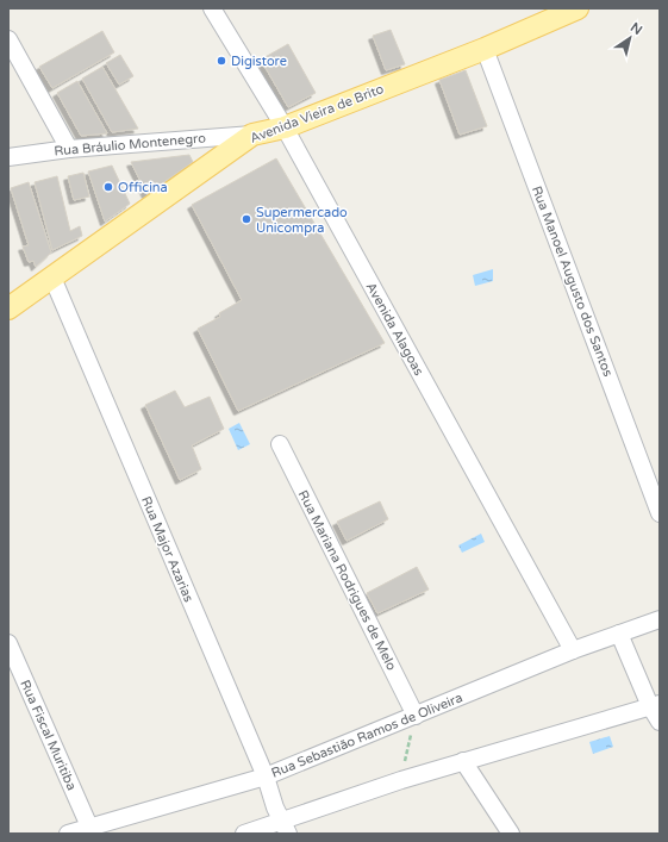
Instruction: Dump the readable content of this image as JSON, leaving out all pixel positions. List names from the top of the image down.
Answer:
{
  "streets": {
    "main road": ["Avenida Vieira de Brito"],
    "street": [
      "Rua Bráulio Montenegro",
      "Rua Manoel Augusto dos Santos",
      "Avenida Alagoas",
      "Rua Major Azarias",
      "Rua Mariana Rodrigues de Melo",
      "Rua Fiscal Muritiba",
      "Rua Sebastião Ramos de Oliveira"
    ]
  },
  "crossings": [
    ["Avenida Vieira de Brito", "Rua Bráulio Montenegro"],
    ["Avenida Vieira de Brito", "Rua Manoel Augusto dos Santos"],
    ["Avenida Vieira de Brito", "Avenida Alagoas"],
    ["Avenida Vieira de Brito", "Rua Major Azarias"],
    ["Avenida Alagoas", "Rua Sebastião Ramos de Oliveira"],
    ["Rua Major Azarias", "Rua Sebastião Ramos de Oliveira"],
    ["Rua Mariana Rodrigues de Melo", "Rua Sebastião Ramos de Oliveira"],
    ["Rua Fiscal Muritiba", "Rua Sebastião Ramos de Oliveira"]
  ],
  "places": ["Digistore", "Officina", "Supermercado Unicompra"],
  "north": "top right"
}
